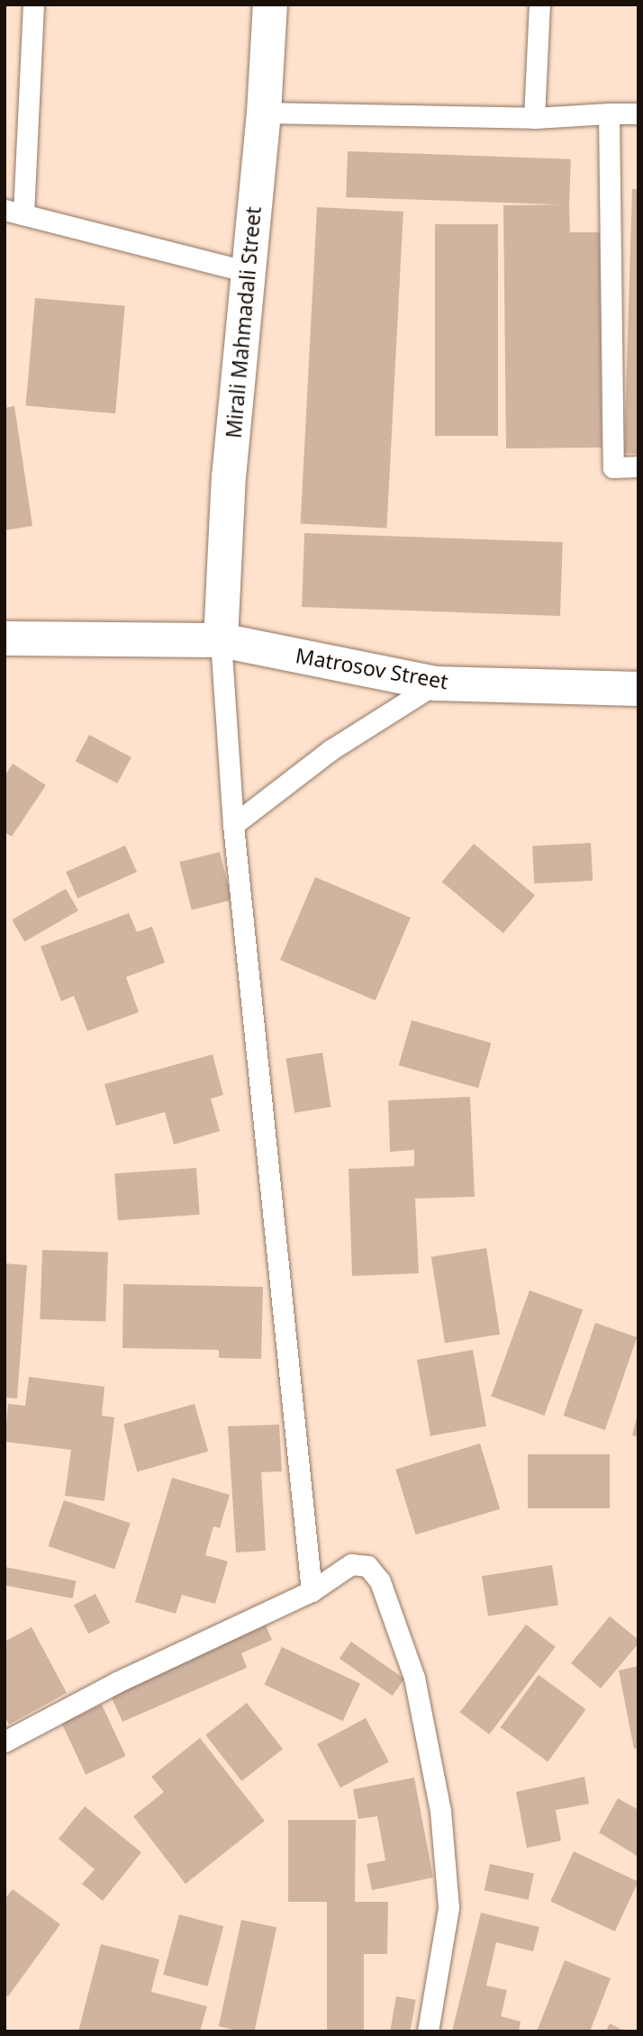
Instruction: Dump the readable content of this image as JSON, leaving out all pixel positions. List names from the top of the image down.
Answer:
{
  "streets": {
    "street": ["Mirali Mahmadali Street", "Matrosov Street"]
  },
  "crossings": [
    ["Mirali Mahmadali Street", "Matrosov Street"]
  ]
}
